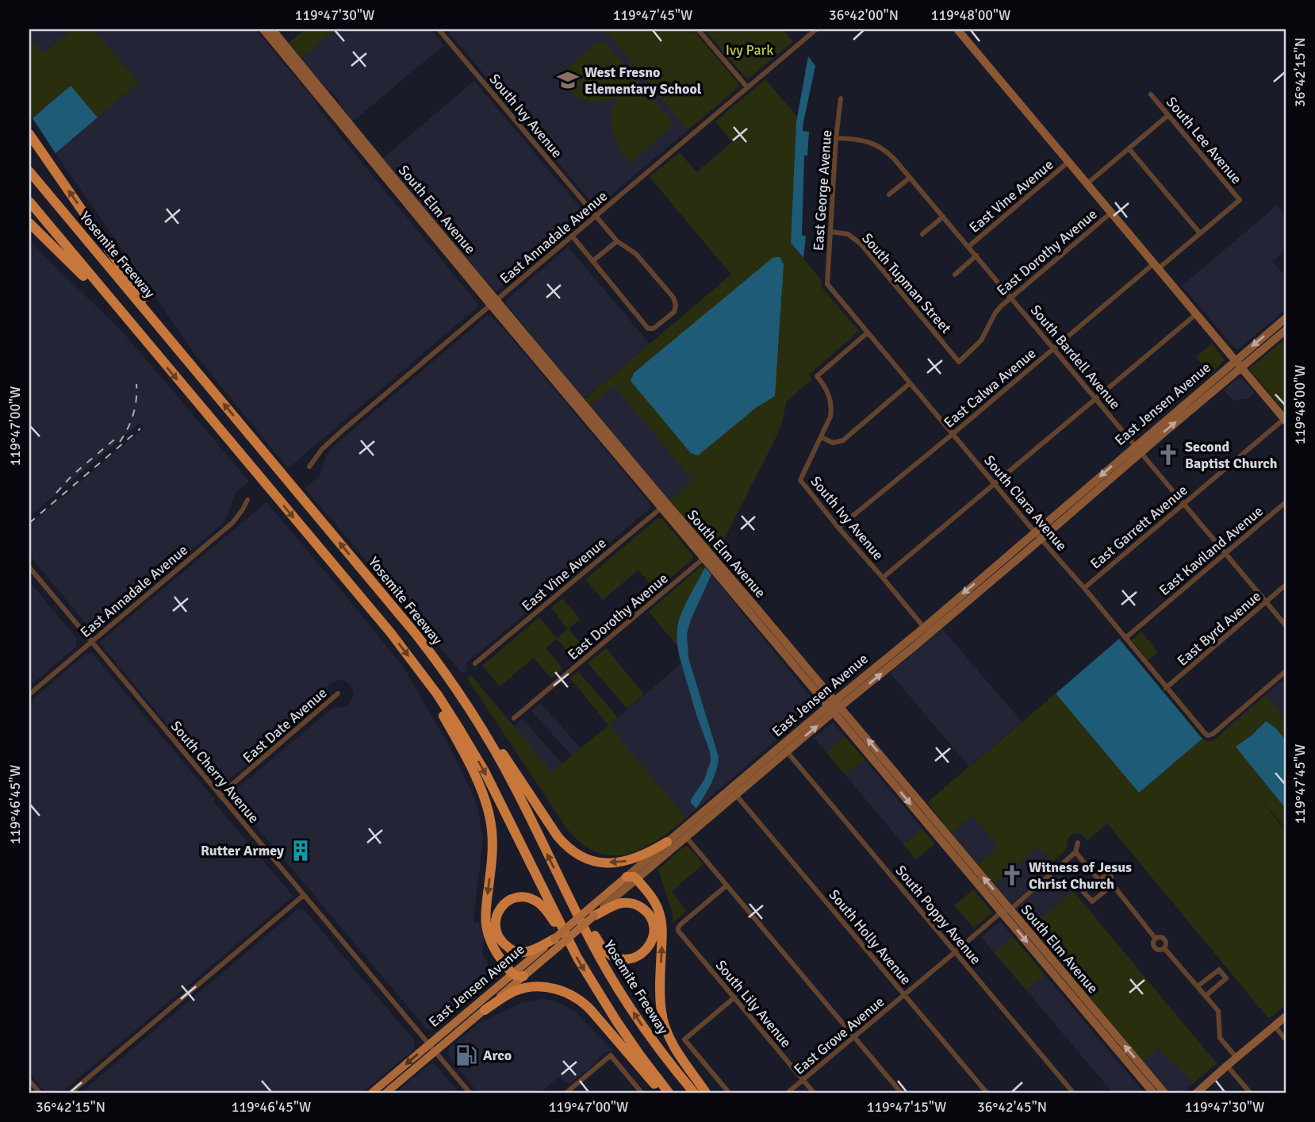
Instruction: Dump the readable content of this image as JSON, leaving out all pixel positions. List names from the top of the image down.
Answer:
{
  "streets": {
    "highway": ["Yosemite Freeway"],
    "main road": ["South Elm Avenue", "East Jensen Avenue"],
    "street": [
      "South Ivy Avenue",
      "South Lee Avenue",
      "East George Avenue",
      "East Vine Avenue",
      "East Annadale Avenue",
      "East Dorothy Avenue",
      "South Tupman Street",
      "South Bardell Avenue",
      "East Calwa Avenue",
      "South Clara Avenue",
      "East Garrett Avenue",
      "East Kaviland Avenue",
      "East Byrd Avenue",
      "East Date Avenue",
      "South Cherry Avenue",
      "South Poppy Avenue",
      "South Holly Avenue",
      "South Lily Avenue",
      "East Grove Avenue"
    ]
  },
  "crossings": [
    ["South Ivy Avenue", "East Annadale Avenue"],
    ["South Ivy Avenue", "East Calwa Avenue"],
    ["South Ivy Avenue", "East Jensen Avenue"],
    ["South Ivy Avenue", "South Clara Avenue"],
    ["South Lee Avenue", "East Calwa Avenue"],
    ["East George Avenue", "South Tupman Street"],
    ["East George Avenue", "South Bardell Avenue"],
    ["East George Avenue", "South Clara Avenue"],
    ["East Vine Avenue", "South Elm Avenue"],
    ["East Vine Avenue", "South Bardell Avenue"],
    ["South Elm Avenue", "East Annadale Avenue"],
    ["South Elm Avenue", "East Dorothy Avenue"],
    ["South Elm Avenue", "East Jensen Avenue"],
    ["South Elm Avenue", "East Grove Avenue"],
    ["East Annadale Avenue", "South Cherry Avenue"],
    ["East Dorothy Avenue", "South Tupman Street"],
    ["East Dorothy Avenue", "South Bardell Avenue"],
    ["South Bardell Avenue", "East Calwa Avenue"],
    ["South Bardell Avenue", "East Jensen Avenue"],
    ["South Bardell Avenue", "East Garrett Avenue"],
    ["South Bardell Avenue", "East Kaviland Avenue"],
    ["South Bardell Avenue", "East Byrd Avenue"],
    ["East Calwa Avenue", "South Clara Avenue"],
    ["East Jensen Avenue", "South Clara Avenue"],
    ["East Jensen Avenue", "South Cherry Avenue"],
    ["East Jensen Avenue", "South Poppy Avenue"],
    ["East Jensen Avenue", "South Holly Avenue"],
    ["South Clara Avenue", "East Garrett Avenue"],
    ["South Clara Avenue", "East Kaviland Avenue"],
    ["South Clara Avenue", "East Byrd Avenue"],
    ["East Date Avenue", "South Cherry Avenue"],
    ["South Poppy Avenue", "East Grove Avenue"],
    ["South Holly Avenue", "East Grove Avenue"],
    ["South Lily Avenue", "East Grove Avenue"]
  ],
  "parks": ["Ivy Park"],
  "places": {
    "school or university": ["West Fresno Elementary School"],
    "church": ["Second Baptist Church", "Witness of Jesus Christ Church"],
    "building": ["Rutter Armey"],
    "fuel station": ["Arco"]
  },
  "coordinates": [
    "119°47'30\"W",
    "119°47'45\"W",
    "36°42'00\"N",
    "119°48'00\"W",
    "36°42'15\"N",
    "119°47'00\"W",
    "119°46'45\"W",
    "119°47'15\"W",
    "36°42'45\"N"
  ]
}
